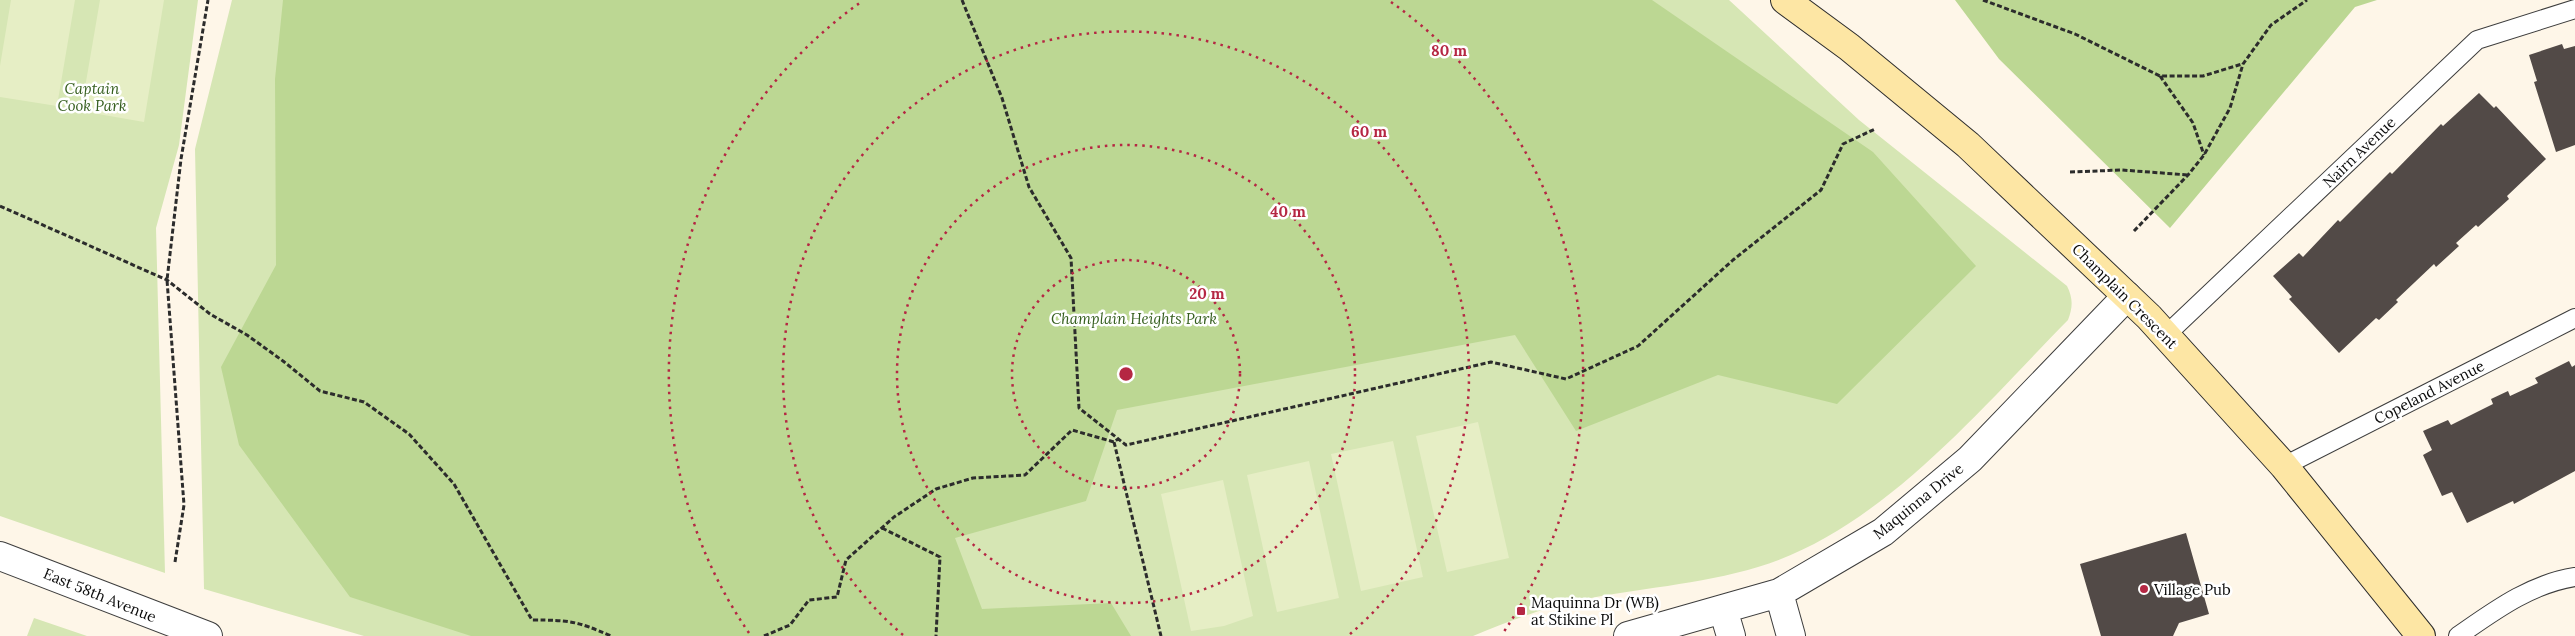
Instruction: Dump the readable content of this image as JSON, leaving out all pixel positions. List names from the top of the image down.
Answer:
{
  "streets": {
    "street": ["Champlain Crescent", "Maquinna Drive", "East 58th Avenue"],
    "lane": ["Nairn Avenue", "Copeland Avenue"]
  },
  "crossings": [
    ["Nairn Avenue", "Champlain Crescent"],
    ["Champlain Crescent", "Copeland Avenue"],
    ["Champlain Crescent", "Maquinna Drive"]
  ],
  "parks": ["Captain Cook Park", "Champlain Heights Park"],
  "places": {
    "other": ["Village Pub"],
    "transit": ["Maquinna Dr (WB) at Stikine Pl"]
  },
  "rings": [
    "80 m",
    "60 m",
    "40 m",
    "20 m"
  ]
}
